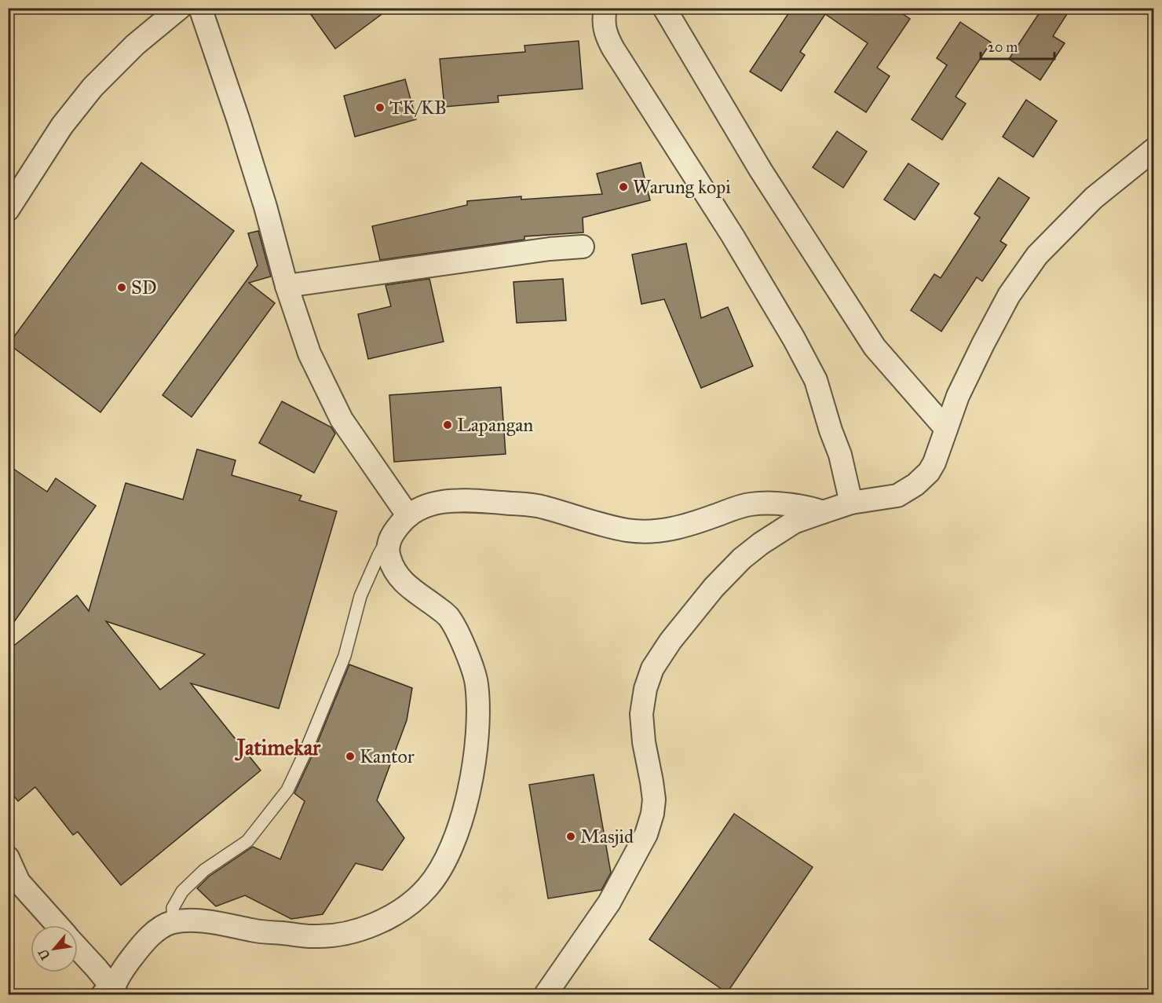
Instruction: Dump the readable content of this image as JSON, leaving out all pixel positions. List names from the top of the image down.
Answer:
{
  "districts": ["Jatimekar"],
  "places": [
    "TK/KB",
    "Warung kopi",
    "SD",
    "Lapangan",
    "Kantor",
    "Masjid"
  ],
  "scale_bar": "20 m",
  "north": "bottom left"
}
